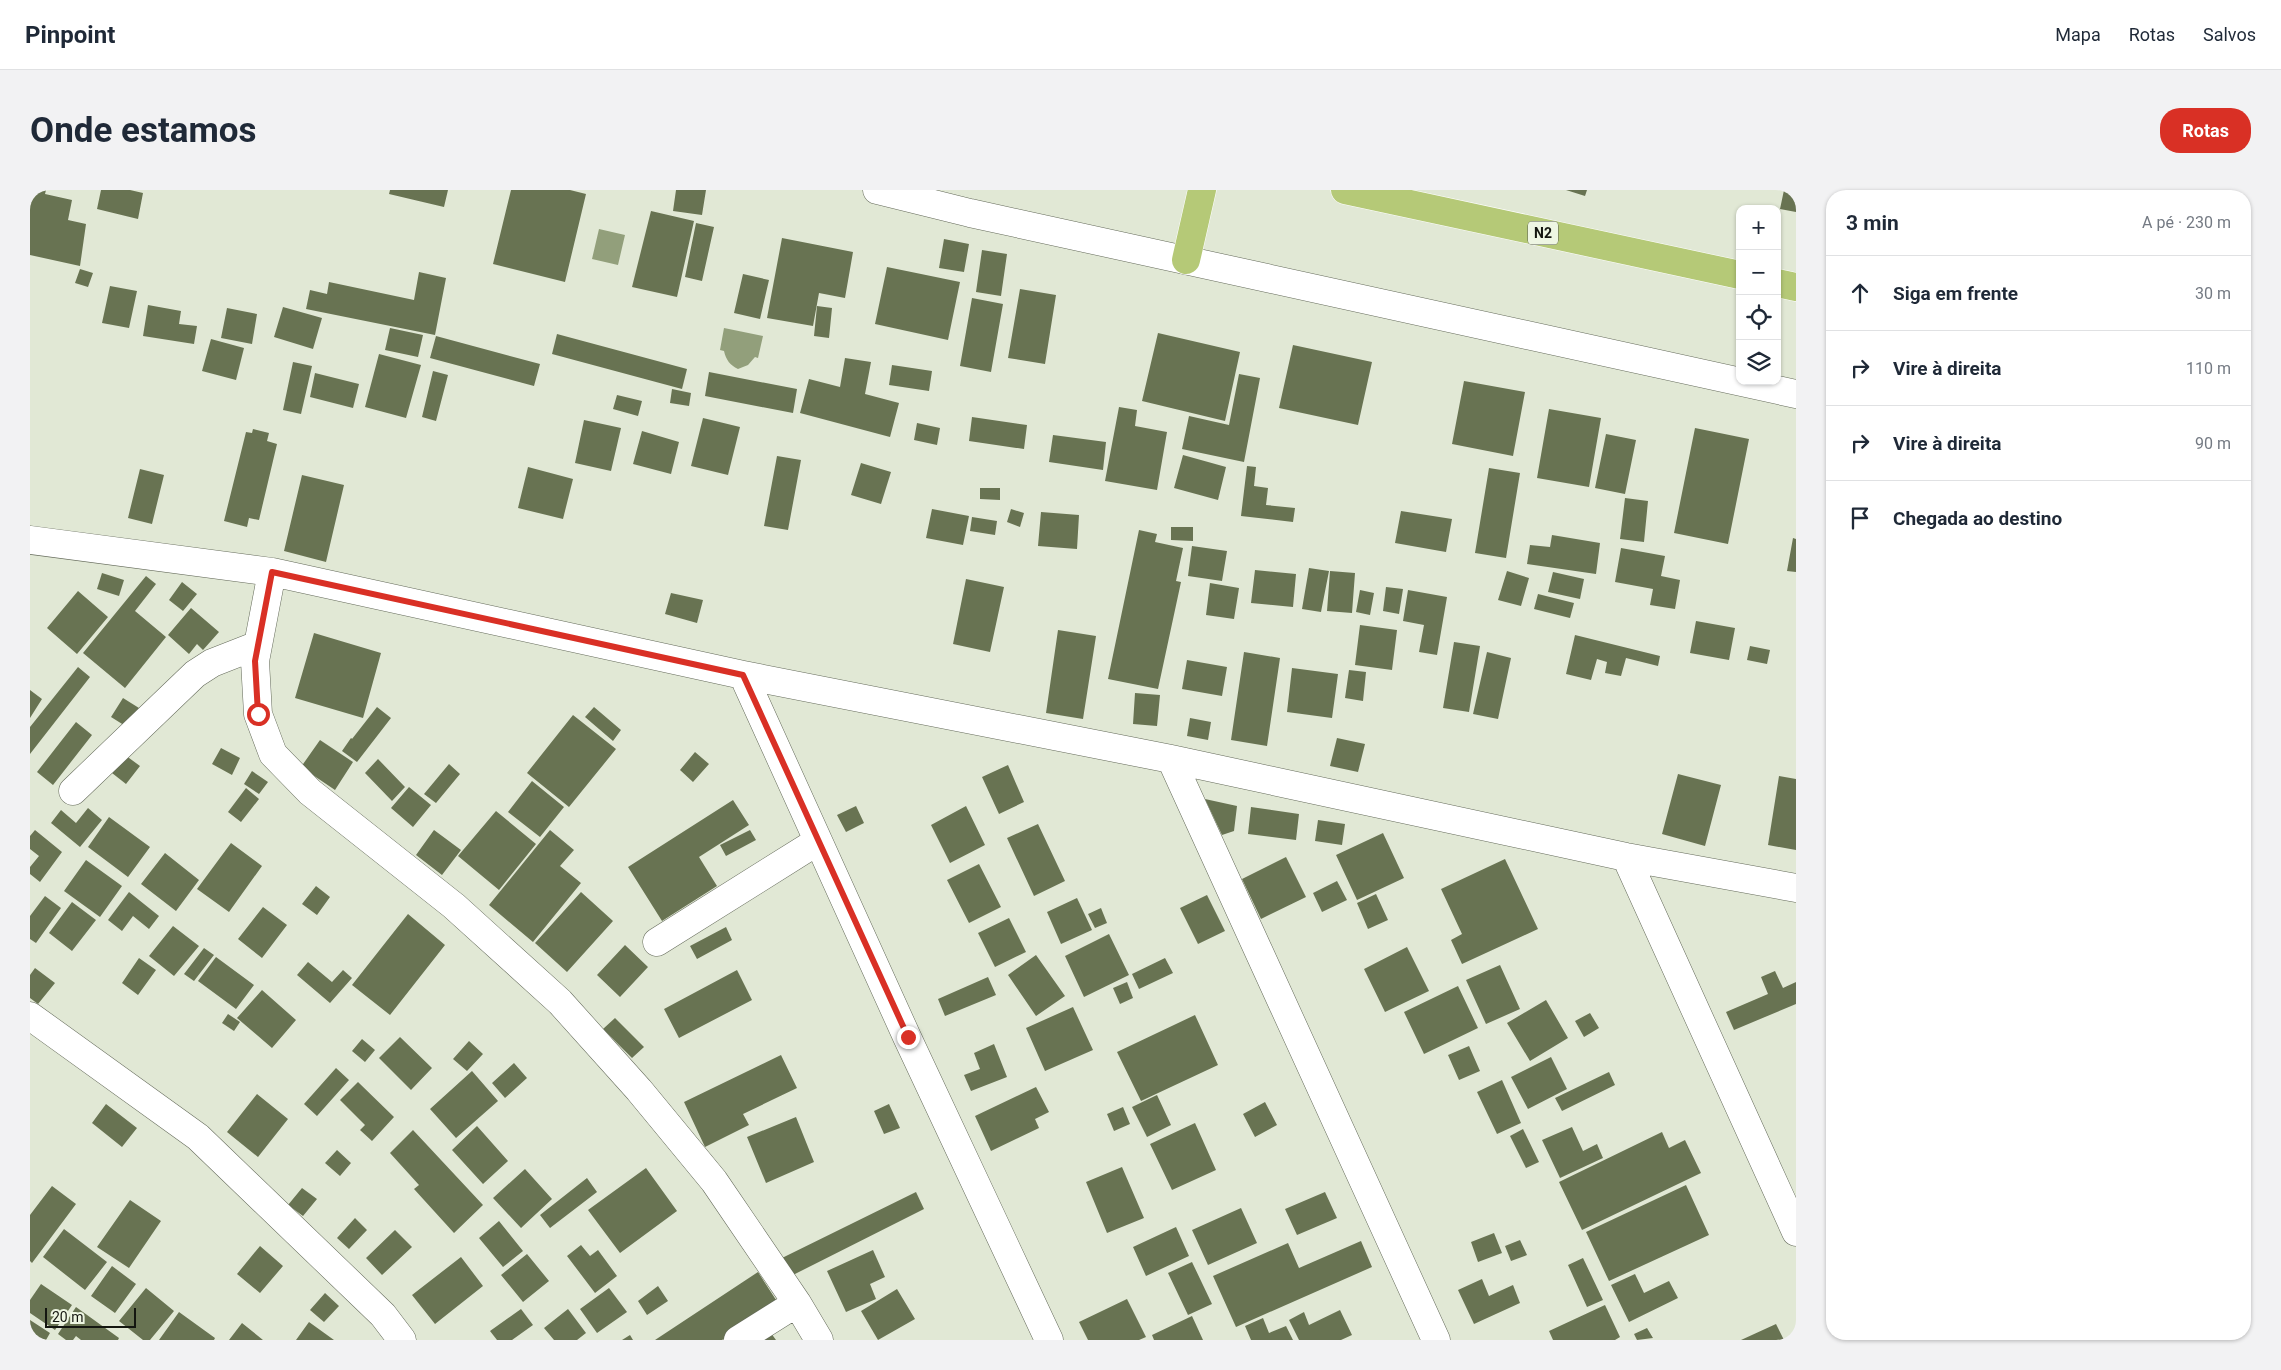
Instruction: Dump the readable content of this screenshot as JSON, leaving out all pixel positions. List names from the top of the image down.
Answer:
{
  "streets": {
    "main road": ["N2"]
  },
  "scale_bar": "20 m",
  "page": {
    "header": "Pinpoint",
    "nav": ["Mapa", "Rotas", "Salvos"],
    "buttons": "Rotas",
    "title": "Onde estamos",
    "heading": ["3 min", "A pé · 230 m"],
    "map_buttons": ["+", "−"],
    "list": [
      ["Siga em frente", "30 m"],
      ["Vire à direita", "110 m"],
      ["Vire à direita", "90 m"],
      "Chegada ao destino"
    ],
    "scale": "20 m"
  }
}
